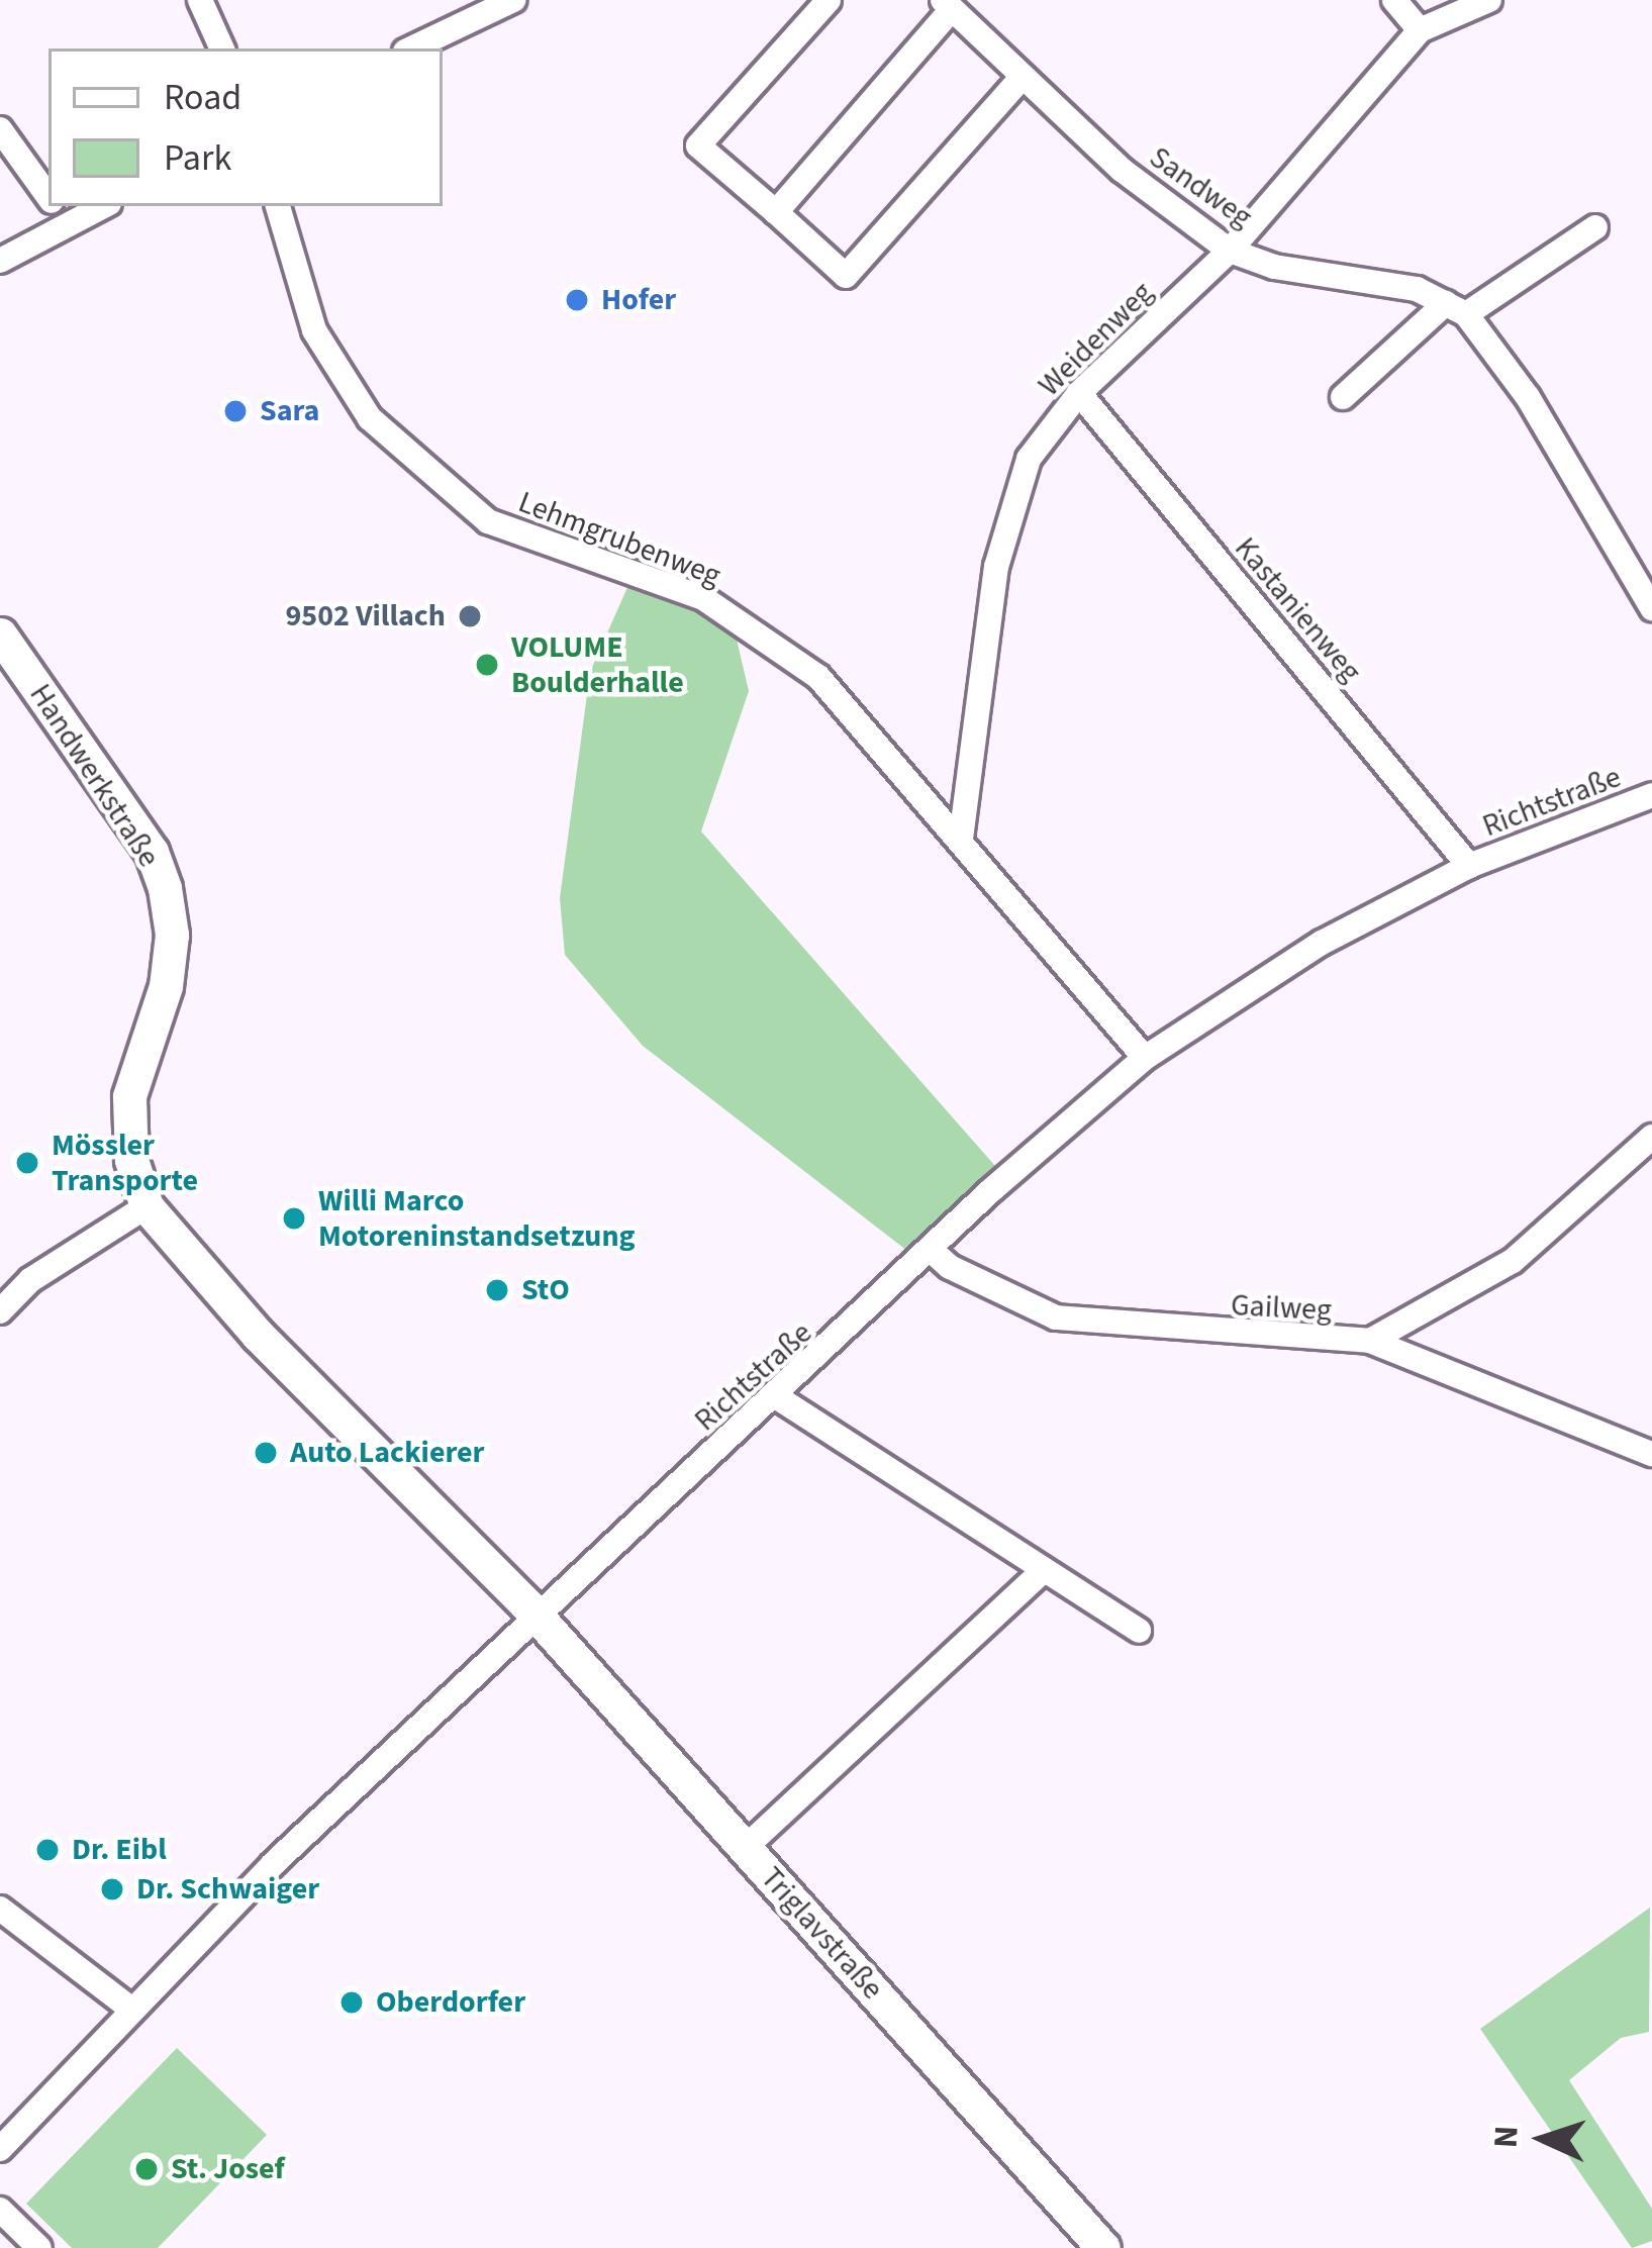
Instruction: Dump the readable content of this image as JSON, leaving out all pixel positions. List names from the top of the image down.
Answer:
{
  "streets": {
    "street": [
      "Sandweg",
      "Weidenweg",
      "Lehmgrubenweg",
      "Kastanienweg",
      "Handwerkstraße",
      "Richtstraße",
      "Gailweg",
      "Triglavstraße"
    ]
  },
  "crossings": [
    ["Sandweg", "Weidenweg"],
    ["Weidenweg", "Lehmgrubenweg"],
    ["Weidenweg", "Kastanienweg"],
    ["Lehmgrubenweg", "Richtstraße"],
    ["Kastanienweg", "Richtstraße"],
    ["Handwerkstraße", "Richtstraße"],
    ["Handwerkstraße", "Triglavstraße"],
    ["Richtstraße", "Gailweg"],
    ["Richtstraße", "Triglavstraße"]
  ],
  "places": [
    "Hofer",
    "Sara",
    "9502 Villach",
    "VOLUME Boulderhalle",
    "Mössler Transporte",
    "Willi Marco Motoreninstandsetzung",
    "StO",
    "Auto Lackierer",
    "Dr. Eibl",
    "Dr. Schwaiger",
    "Oberdorfer",
    "St. Josef"
  ],
  "legend": ["Road", "Park"],
  "north": "left"
}
